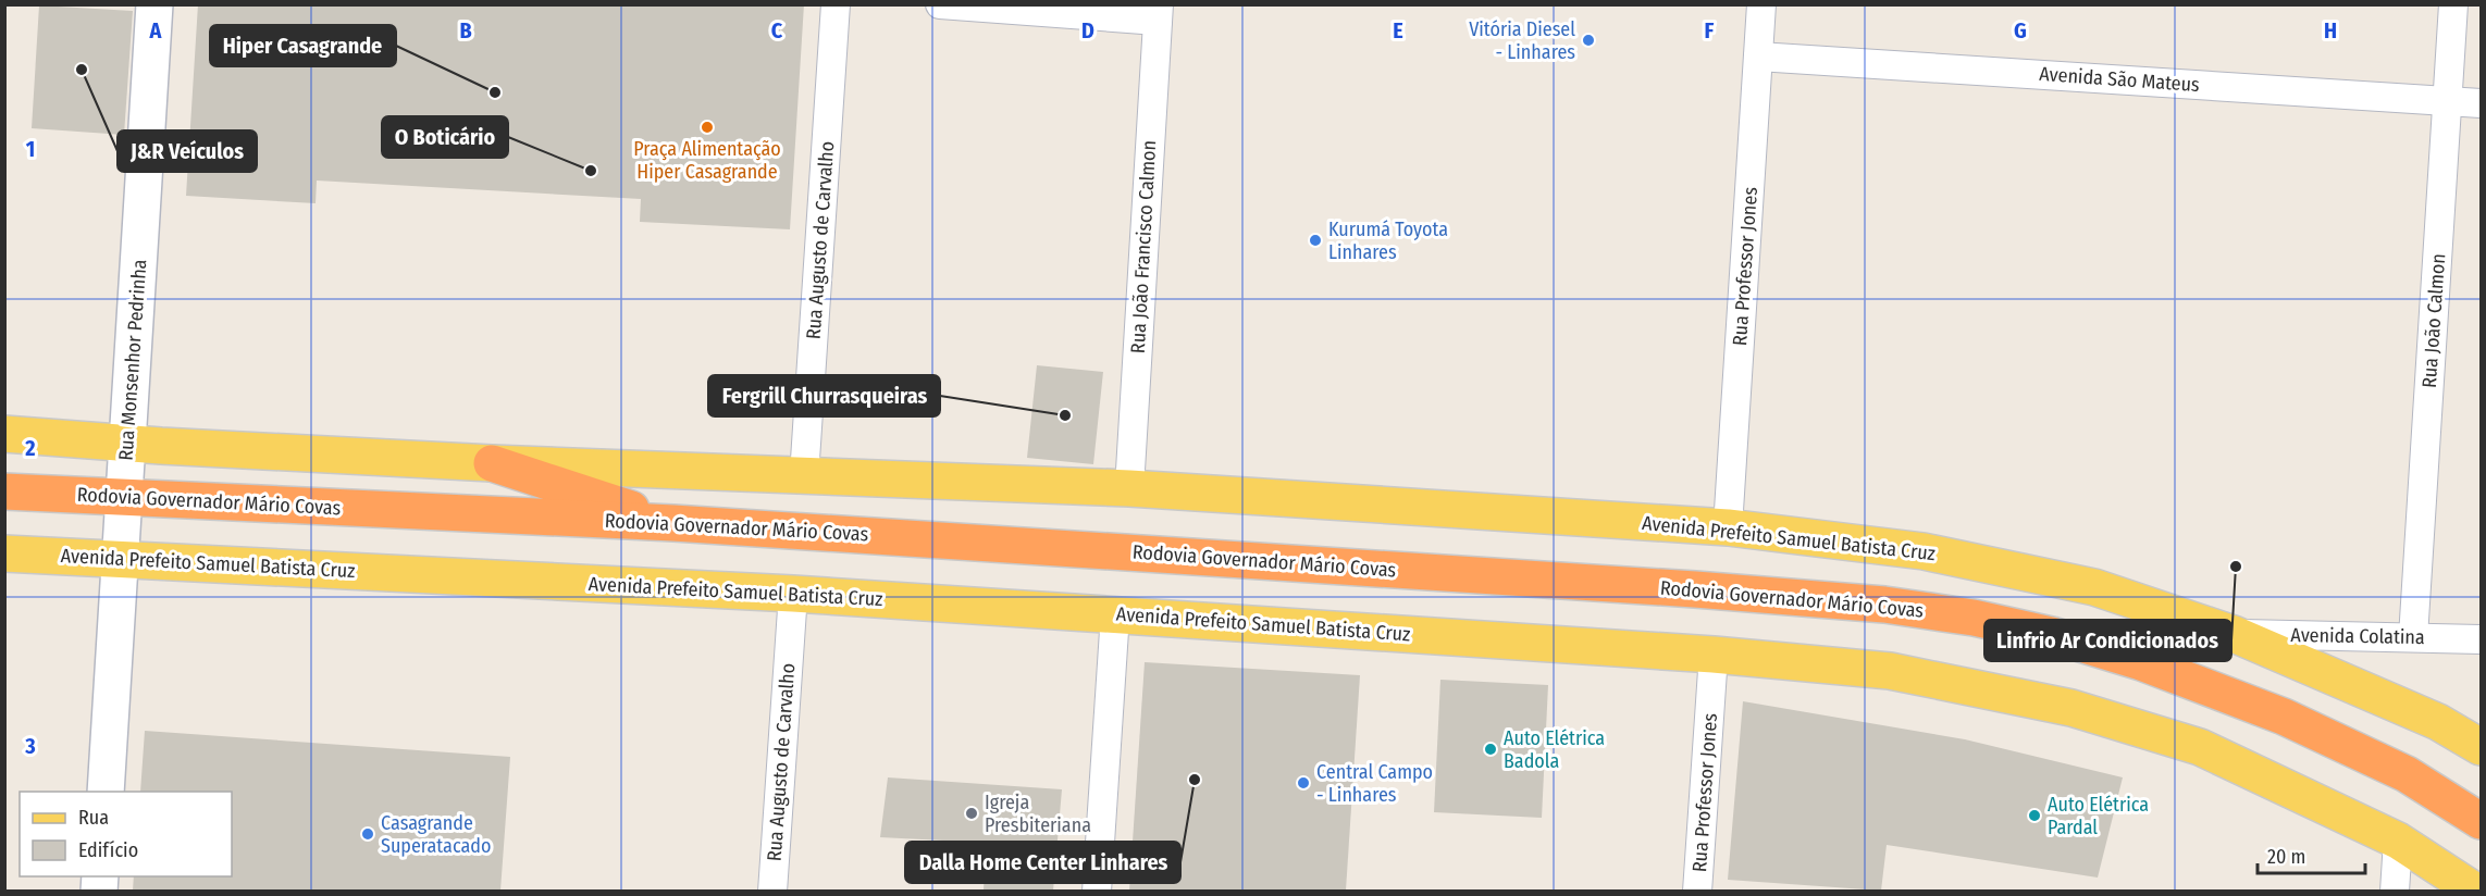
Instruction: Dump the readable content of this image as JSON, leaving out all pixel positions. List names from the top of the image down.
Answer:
{
  "streets": {
    "highway": ["Rodovia Governador Mário Covas"],
    "main road": ["Rua Monsenhor Pedrinha", "Avenida Prefeito Samuel Batista Cruz"],
    "street": [
      "Avenida São Mateus",
      "Rua Augusto de Carvalho",
      "Rua João Francisco Calmon",
      "Rua Professor Jones",
      "Rua João Calmon",
      "Avenida Colatina"
    ]
  },
  "crossings": [
    ["Avenida São Mateus", "Rua Professor Jones"],
    ["Avenida São Mateus", "Rua João Calmon"],
    ["Rua Augusto de Carvalho", "Avenida Prefeito Samuel Batista Cruz"],
    ["Rua João Francisco Calmon", "Avenida Prefeito Samuel Batista Cruz"],
    ["Rua Professor Jones", "Avenida Prefeito Samuel Batista Cruz"],
    ["Rua João Calmon", "Avenida Colatina"],
    ["Rua Monsenhor Pedrinha", "Rodovia Governador Mário Covas"],
    ["Rua Monsenhor Pedrinha", "Avenida Prefeito Samuel Batista Cruz"],
    ["Avenida Prefeito Samuel Batista Cruz", "Avenida Colatina"]
  ],
  "places": [
    "Vitória Diesel - Linhares",
    "J&R Veículos",
    "Hiper Casagrande",
    "Praça Alimentação Hiper Casagrande",
    "O Boticário",
    "Kurumá Toyota Linhares",
    "Fergrill Churrasqueiras",
    "Linfrio Ar Condicionados",
    "Auto Elétrica Badola",
    "Dalla Home Center Linhares",
    "Central Campo - Linhares",
    "Igreja Presbiteriana",
    "Auto Elétrica Pardal",
    "Casagrande Superatacado"
  ],
  "legend": ["Rua", "Edifício"],
  "scale_bar": "20 m",
  "grid": {
    "columns": [
      "A",
      "B",
      "C",
      "D",
      "E",
      "F",
      "G",
      "H"
    ],
    "rows": ["1", "2", "3"]
  }
}
